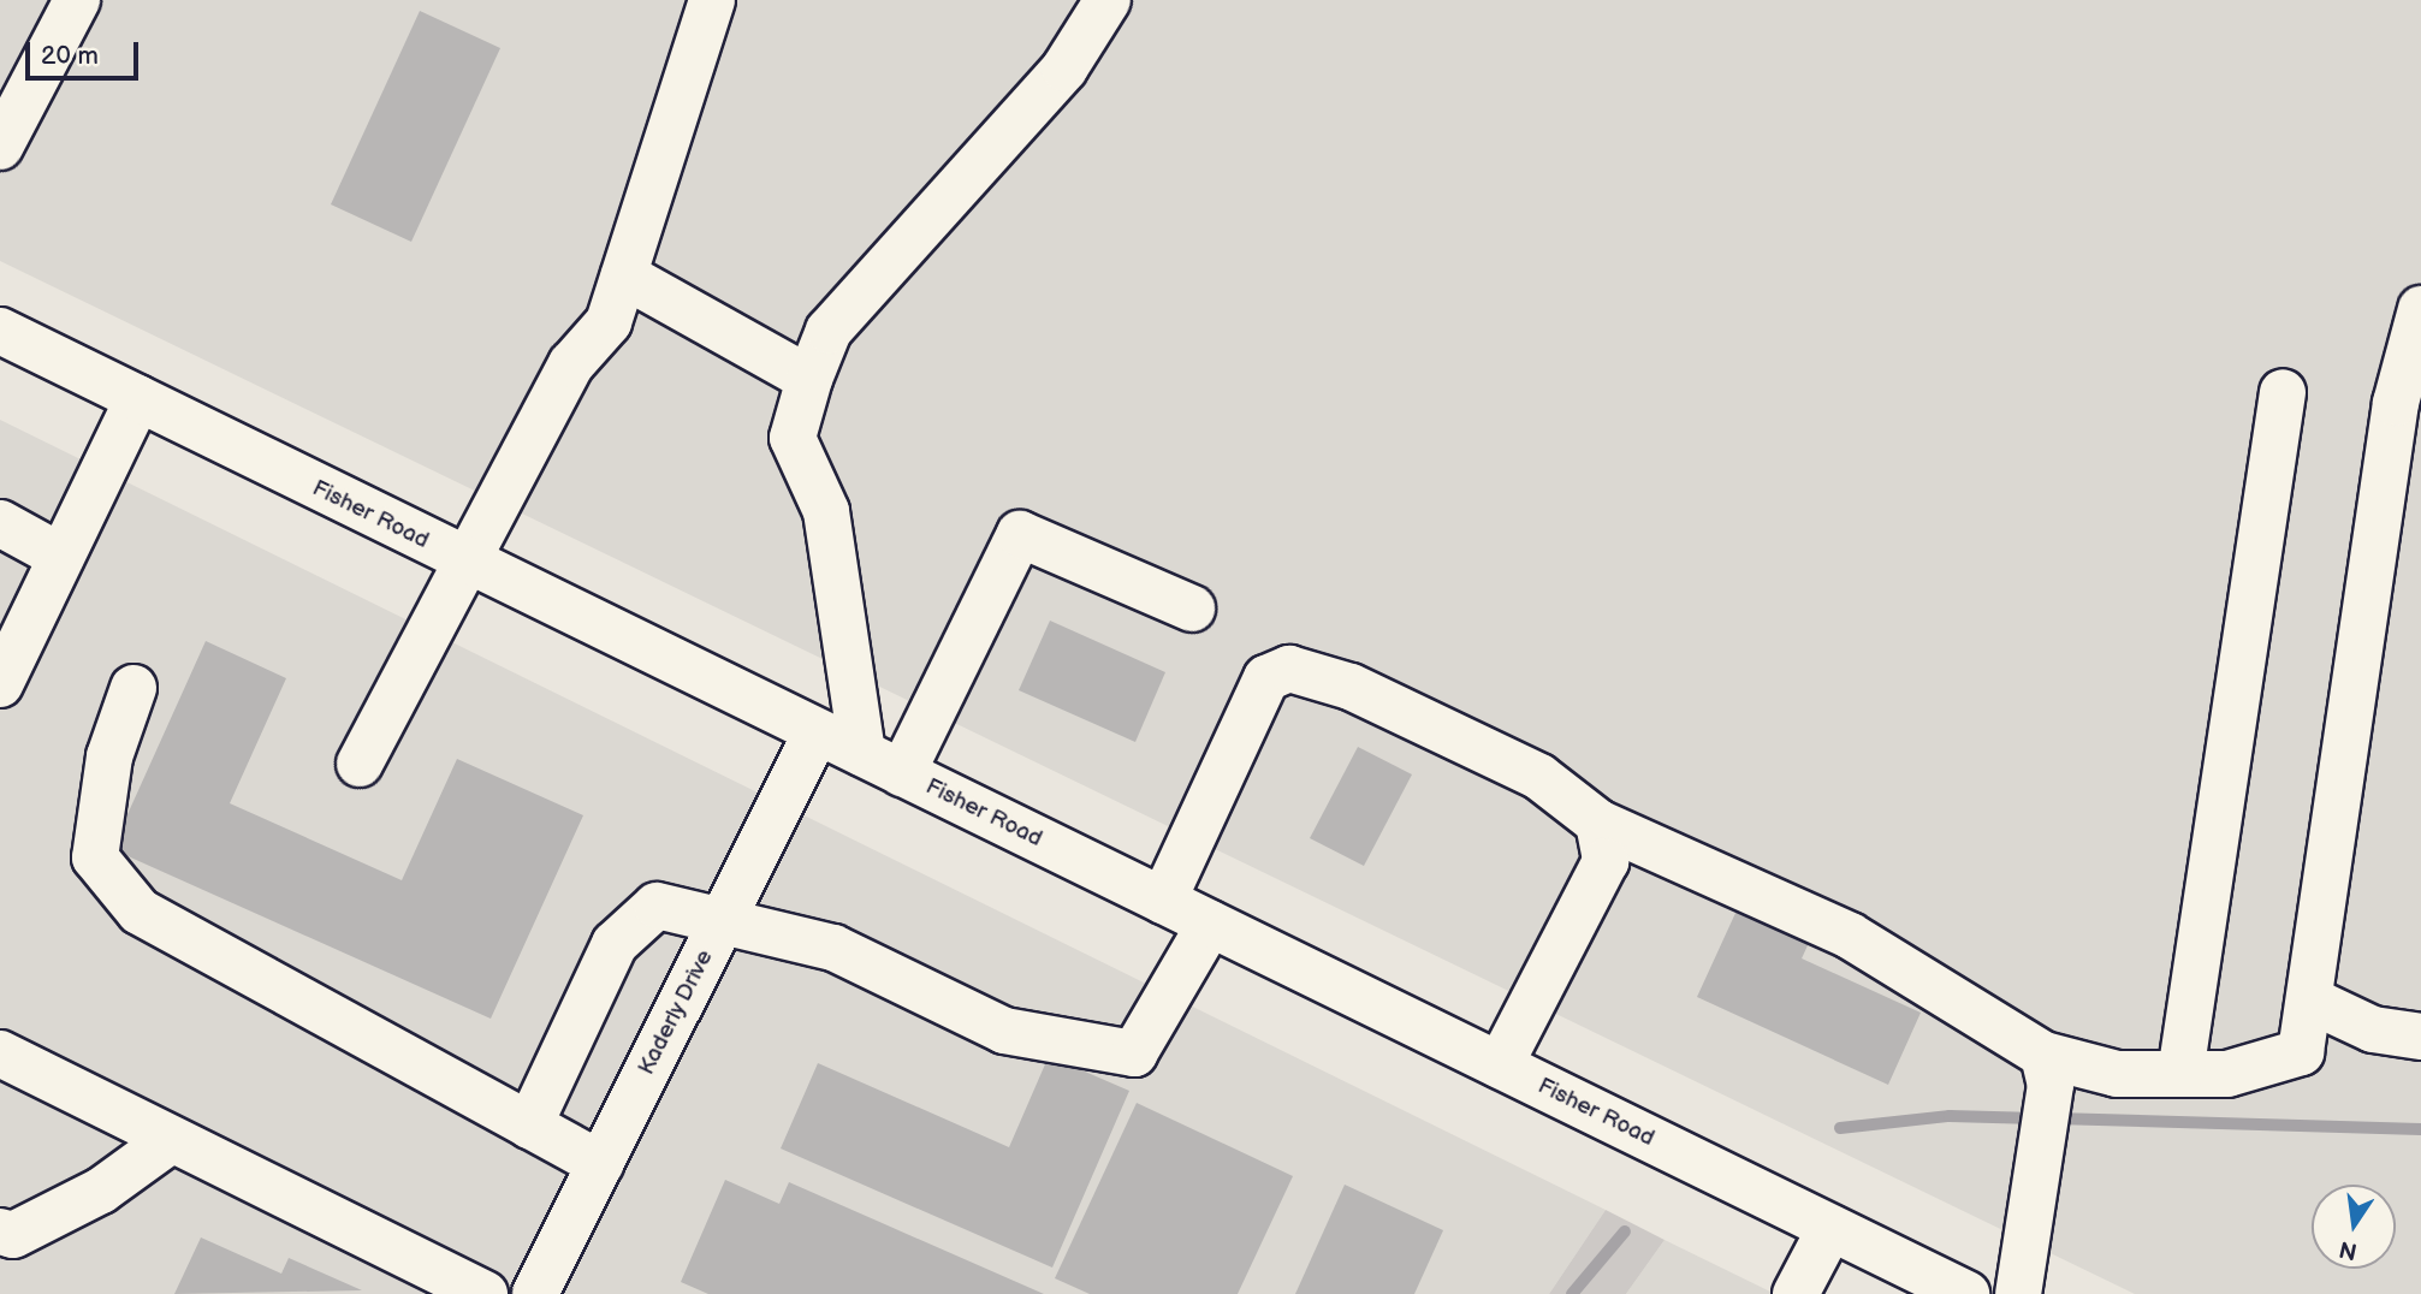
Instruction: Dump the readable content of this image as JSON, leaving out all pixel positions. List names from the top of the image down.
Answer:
{
  "streets": {
    "main road": ["Fisher Road", "Kaderly Drive"]
  },
  "crossings": [
    ["Fisher Road", "Kaderly Drive"]
  ],
  "scale_bar": "20 m",
  "north": "bottom"
}
